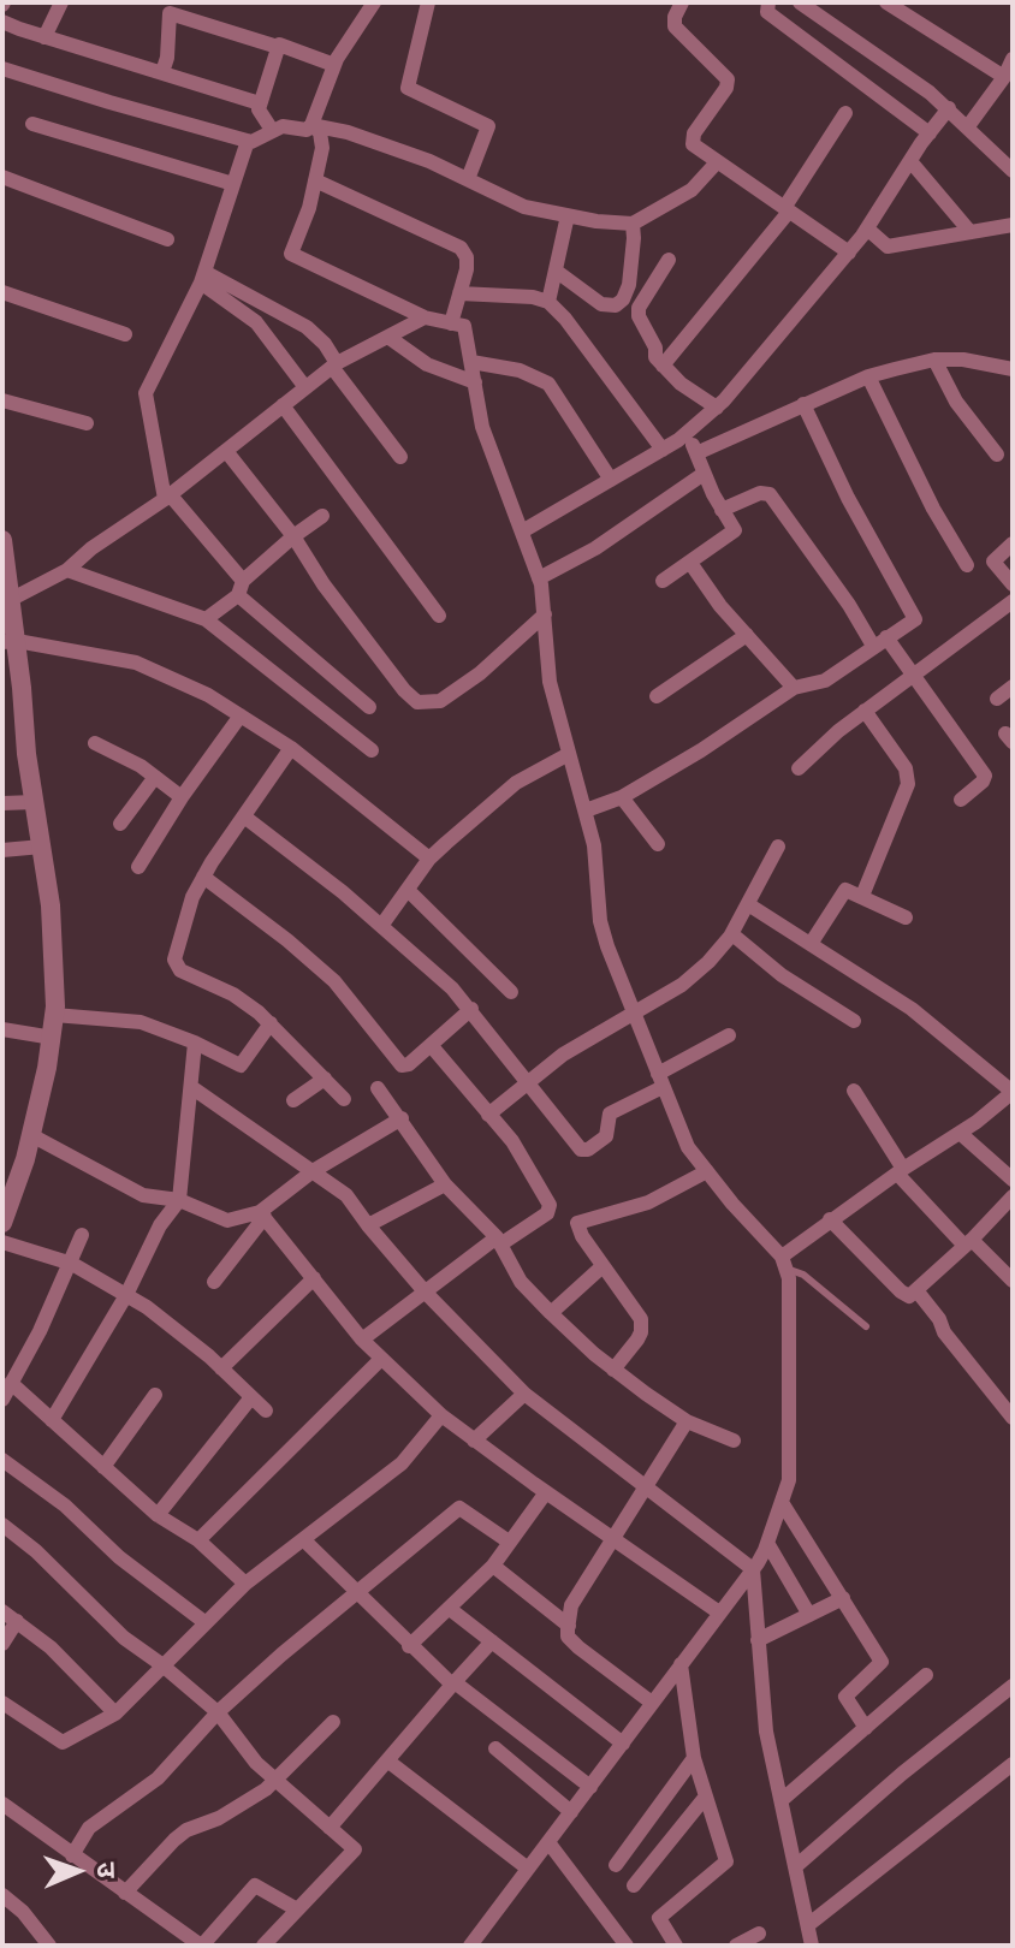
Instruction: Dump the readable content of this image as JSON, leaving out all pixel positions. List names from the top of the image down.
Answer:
{
  "north": "right"
}
